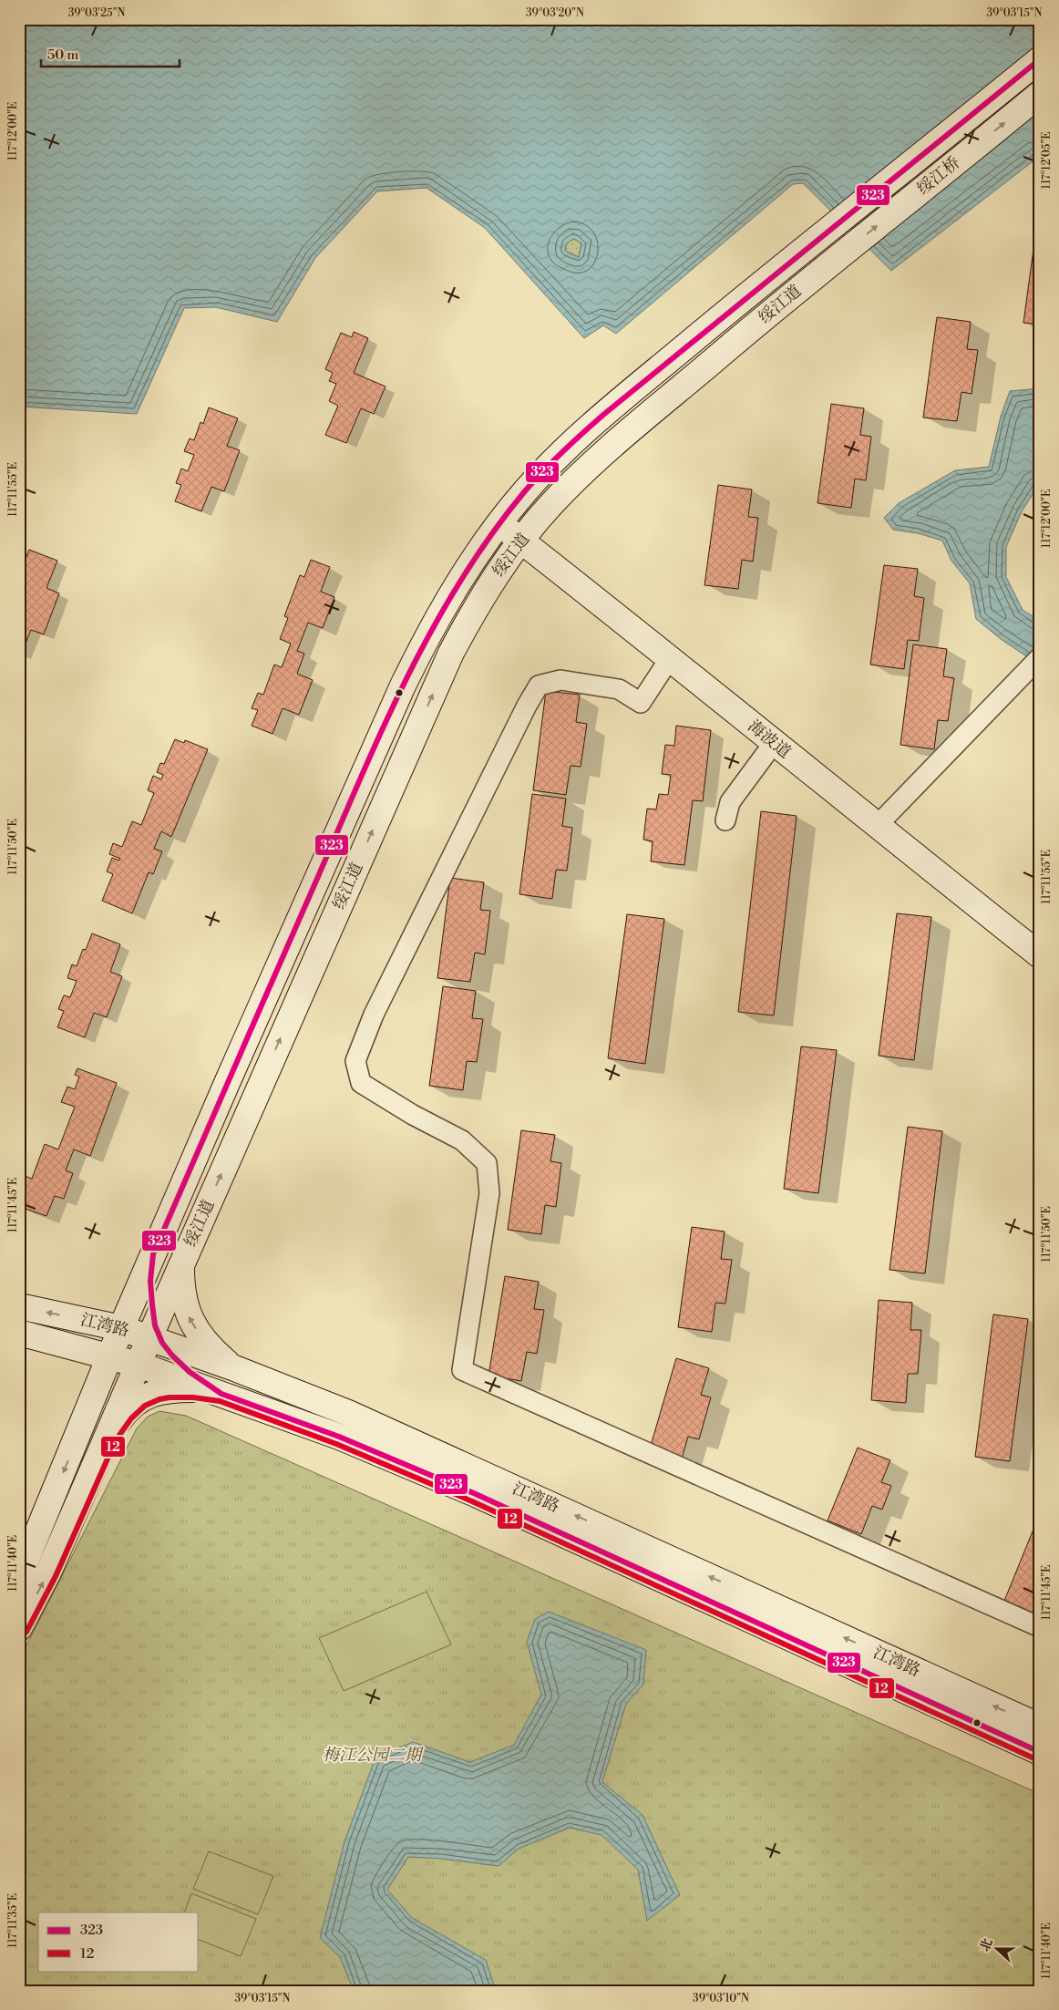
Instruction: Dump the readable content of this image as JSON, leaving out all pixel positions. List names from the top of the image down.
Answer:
{
  "streets": {
    "main road": [
      "绥江桥",
      "绥江道",
      "海波道",
      "江湾路"
    ]
  },
  "crossings": [
    ["绥江桥", "绥江道"],
    ["绥江道", "海波道"],
    ["绥江道", "江湾路"]
  ],
  "parks": ["梅江公园二期"],
  "lines": ["transit line 323", "transit line 12"],
  "legend": ["323", "12"],
  "scale_bar": "50 m",
  "north": "left",
  "coordinates": [
    "39°03'25\"N",
    "39°03'20\"N",
    "39°03'15\"N",
    "117°12'00\"E",
    "117°12'05\"E",
    "117°11'55\"E",
    "117°11'50\"E",
    "117°11'45\"E",
    "117°11'40\"E",
    "117°11'35\"E",
    "39°03'10\"N"
  ]
}
